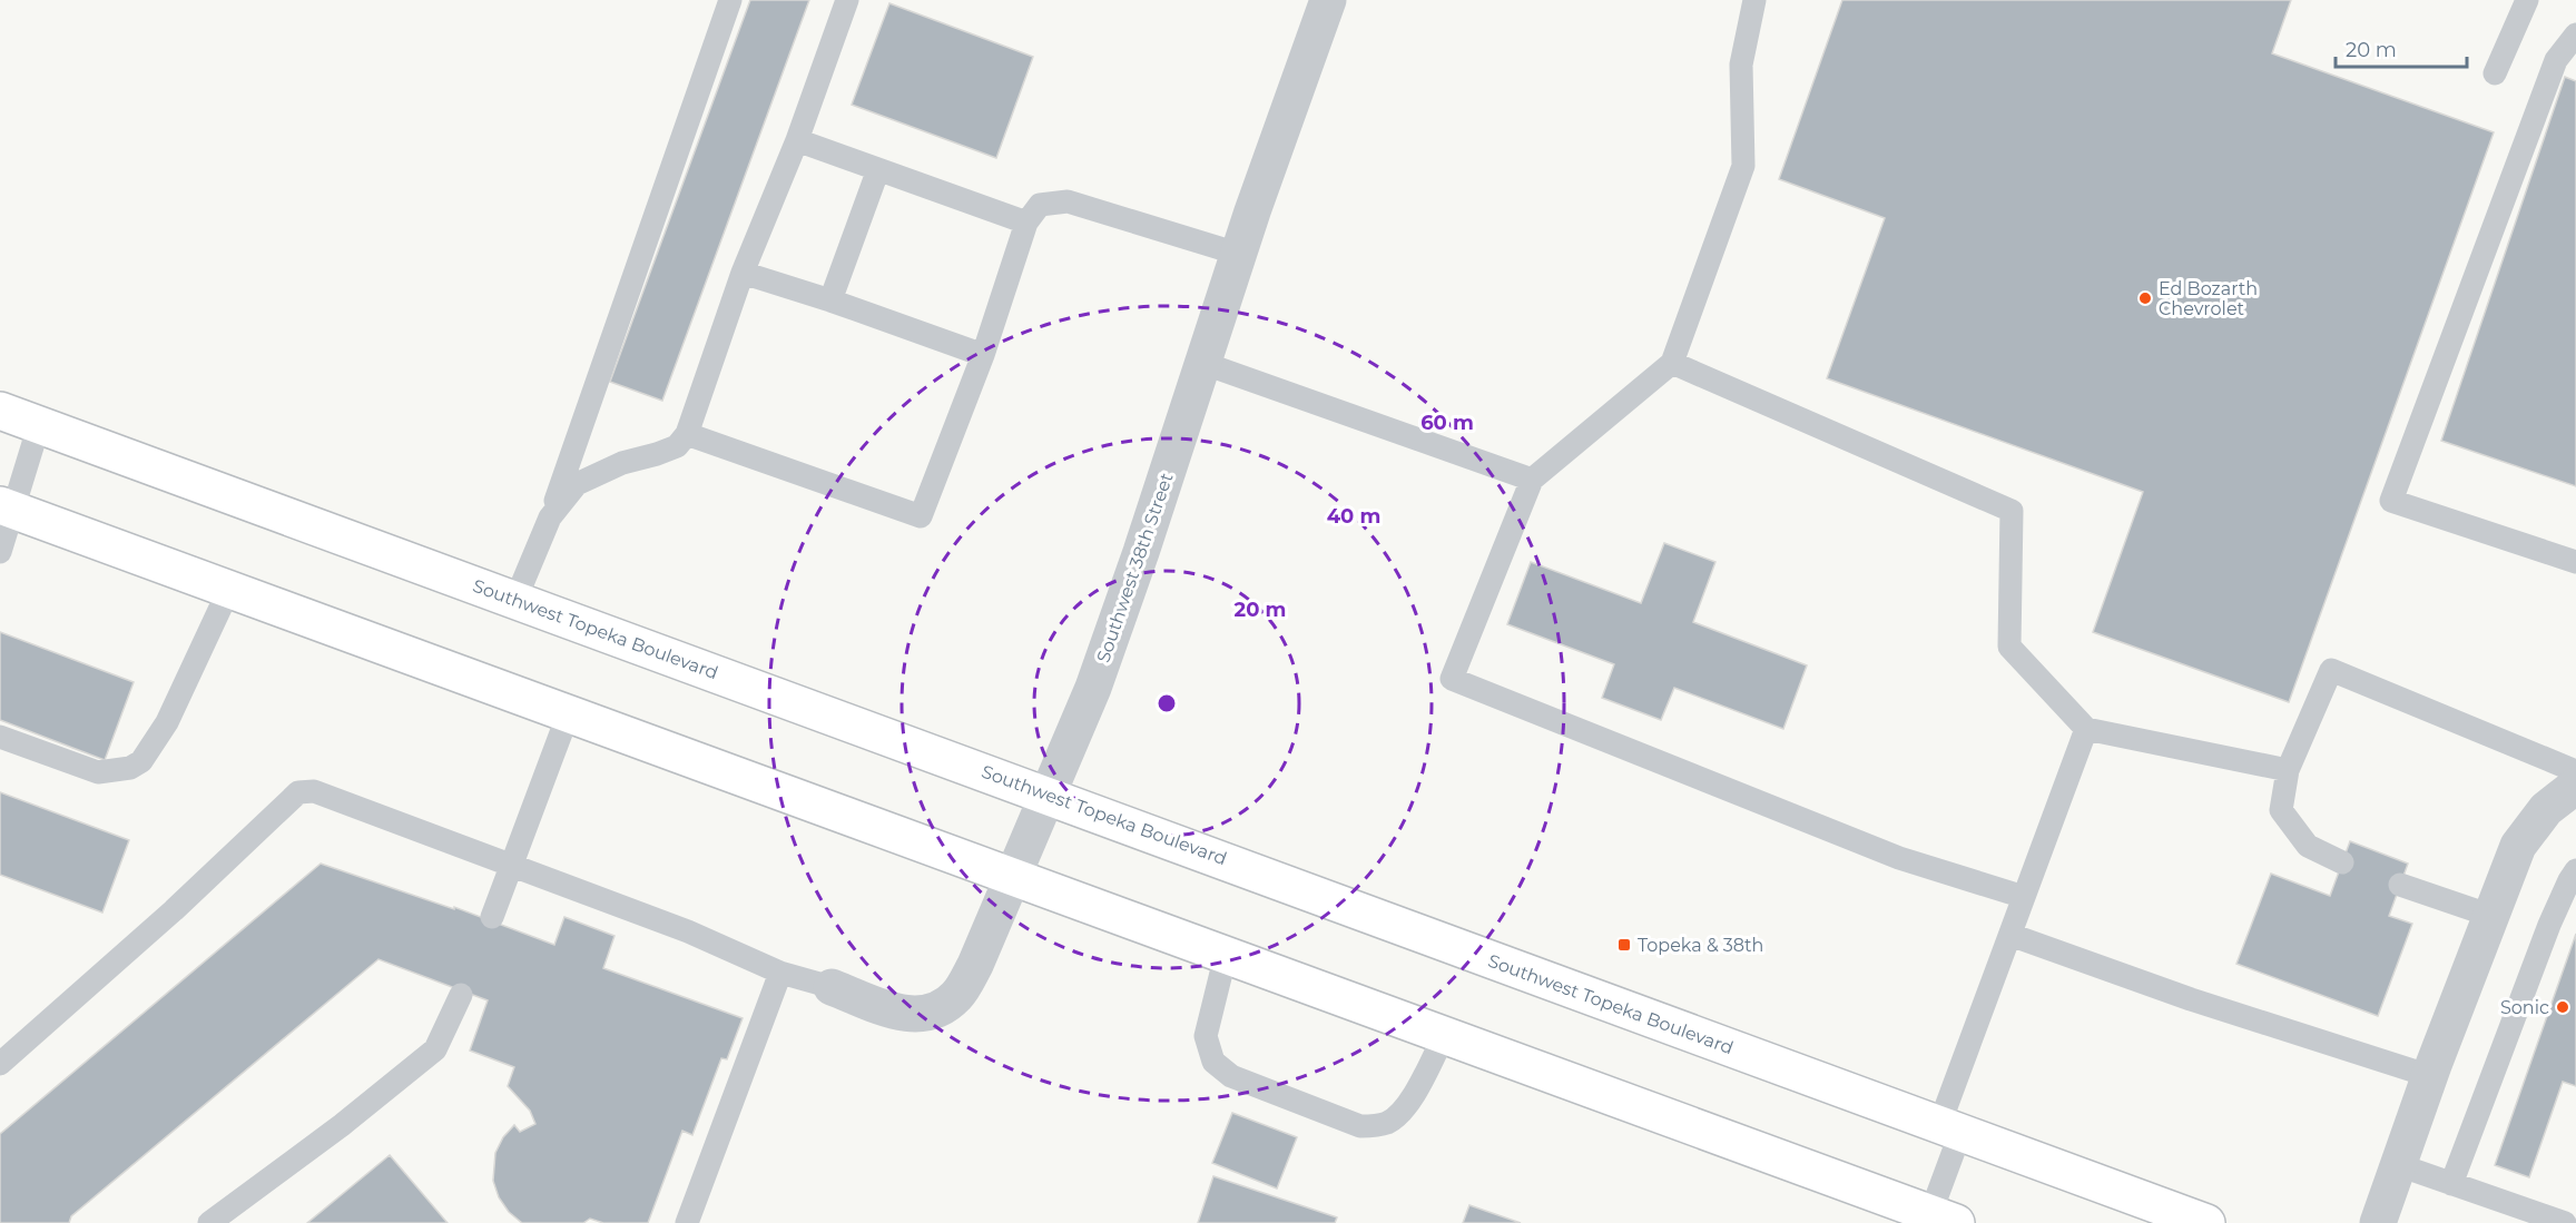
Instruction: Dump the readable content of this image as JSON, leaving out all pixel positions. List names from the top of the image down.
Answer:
{
  "streets": {
    "main road": ["Southwest Topeka Boulevard"],
    "street": ["Southwest 38th Street"]
  },
  "crossings": [
    ["Southwest 38th Street", "Southwest Topeka Boulevard"]
  ],
  "places": {
    "other": ["Ed Bozarth Chevrolet", "Sonic"],
    "transit": ["Topeka & 38th"]
  },
  "scale_bar": "20 m",
  "rings": ["60 m", "40 m", "20 m"]
}
